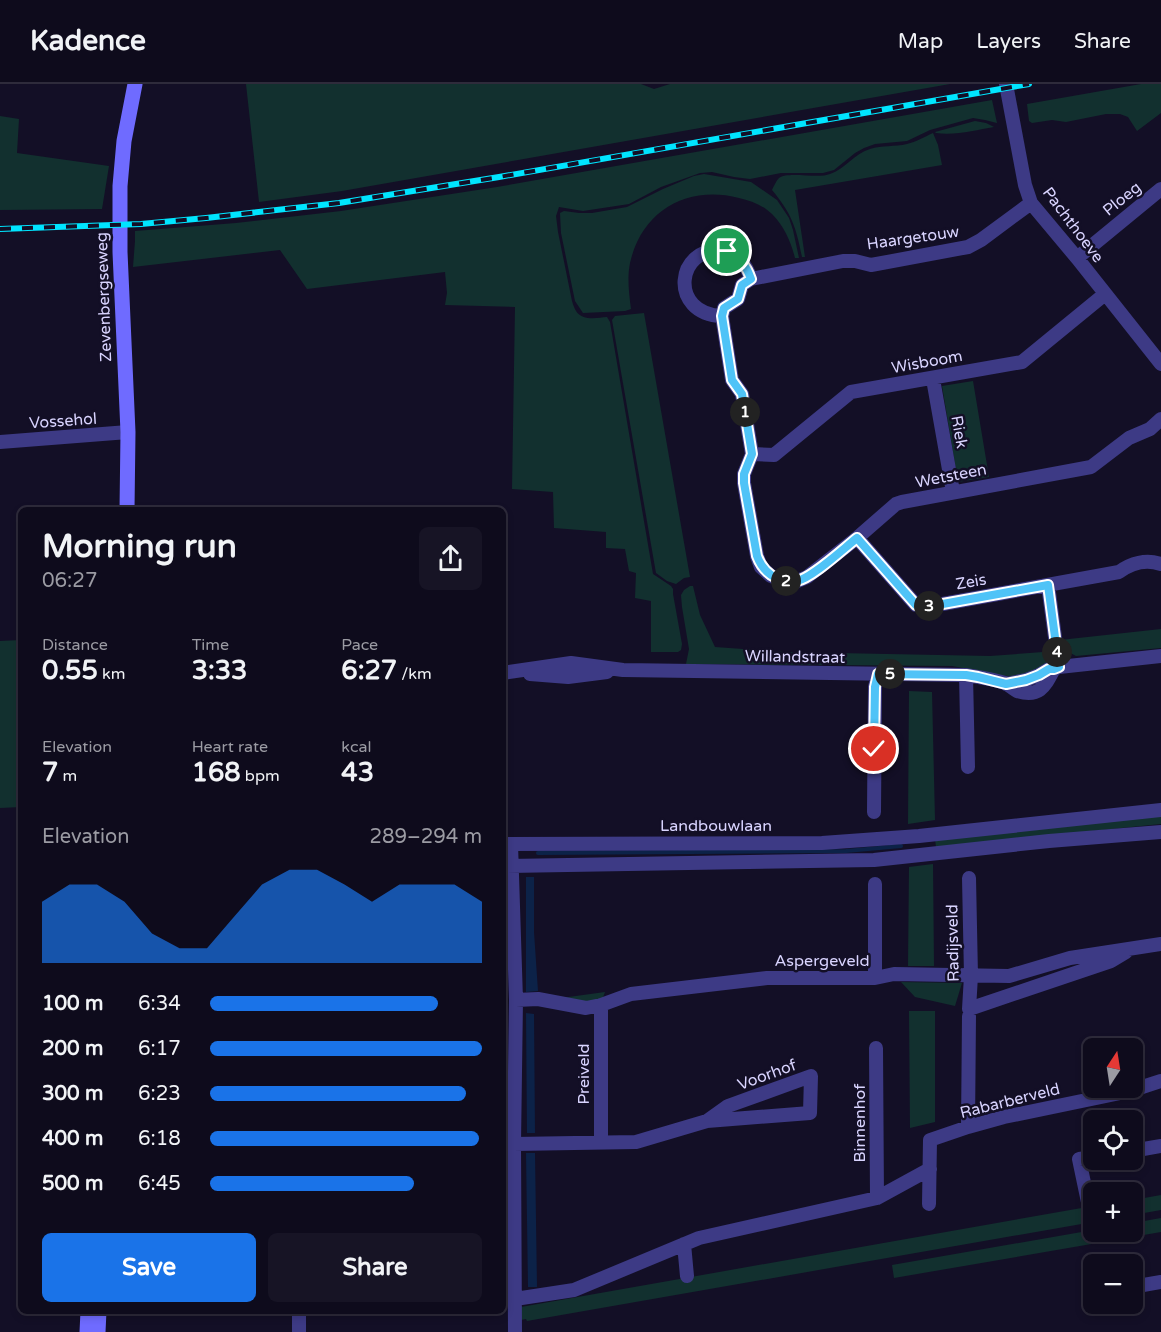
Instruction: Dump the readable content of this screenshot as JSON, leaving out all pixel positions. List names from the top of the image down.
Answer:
{
  "streets": {
    "street": [
      "Ploeg",
      "Pachthoeve",
      "Haargetouw",
      "Zevenbergseweg",
      "Wisboom",
      "Vossehol",
      "Riek",
      "Wetsteen",
      "Zeis",
      "Willandstraat",
      "Landbouwlaan",
      "Radijsveld",
      "Aspergeveld",
      "Preiveld",
      "Voorhof",
      "Rabarberveld",
      "Binnenhof"
    ]
  },
  "crossings": [
    ["Ploeg", "Pachthoeve"],
    ["Pachthoeve", "Haargetouw"],
    ["Pachthoeve", "Wisboom"],
    ["Zevenbergseweg", "Vossehol"],
    ["Wisboom", "Riek"],
    ["Wisboom", "Wetsteen"],
    ["Riek", "Wetsteen"],
    ["Wetsteen", "Zeis"],
    ["Landbouwlaan", "Aspergeveld"],
    ["Landbouwlaan", "Voorhof"],
    ["Radijsveld", "Aspergeveld"],
    ["Radijsveld", "Rabarberveld"],
    ["Aspergeveld", "Preiveld"],
    ["Preiveld", "Voorhof"]
  ],
  "north": "top",
  "page": {
    "header": "Kadence",
    "nav": ["Map", "Layers", "Share"],
    "pins": [
      "1",
      "2",
      "3",
      "4",
      "5"
    ],
    "heading": ["Morning run", "06:27"],
    "stats": [
      ["Distance", "0.55 km"],
      ["Time", "3:33"],
      ["Pace", "6:27 /km"],
      ["Elevation", "7 m"],
      ["Heart rate", "168 bpm"],
      ["kcal", "43"]
    ],
    "chart": ["Elevation", "289–294 m"],
    "list": [
      {
        "name": "100 m",
        "note": "6:34"
      },
      {
        "name": "200 m",
        "note": "6:17"
      },
      {
        "name": "300 m",
        "note": "6:23"
      },
      {
        "name": "400 m",
        "note": "6:18"
      },
      {
        "name": "500 m",
        "note": "6:45"
      }
    ],
    "map_buttons": ["+", "−"],
    "buttons": ["Save", "Share"]
  }
}
